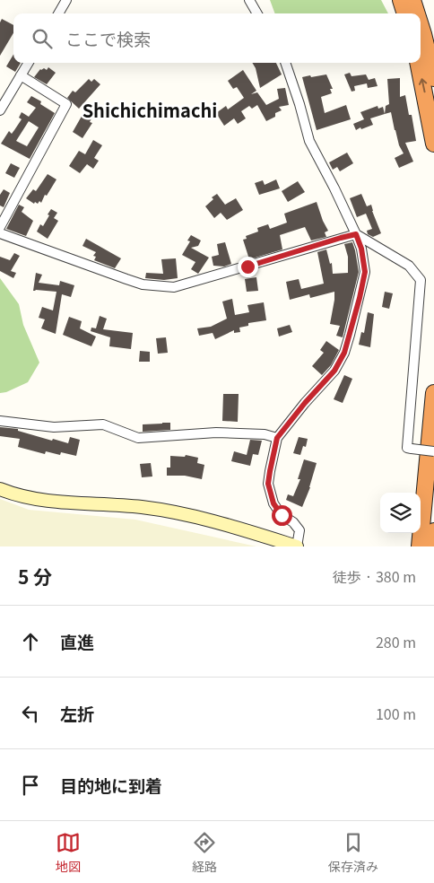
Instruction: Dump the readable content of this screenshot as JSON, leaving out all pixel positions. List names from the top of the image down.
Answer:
{
  "districts": ["Shichichimachi"],
  "page": {
    "search": "ここで検索",
    "heading": ["5 分", "徒歩 · 380 m"],
    "list": [
      ["直進", "280 m"],
      ["左折", "100 m"],
      "目的地に到着"
    ],
    "nav": ["地図", "経路", "保存済み"]
  }
}
